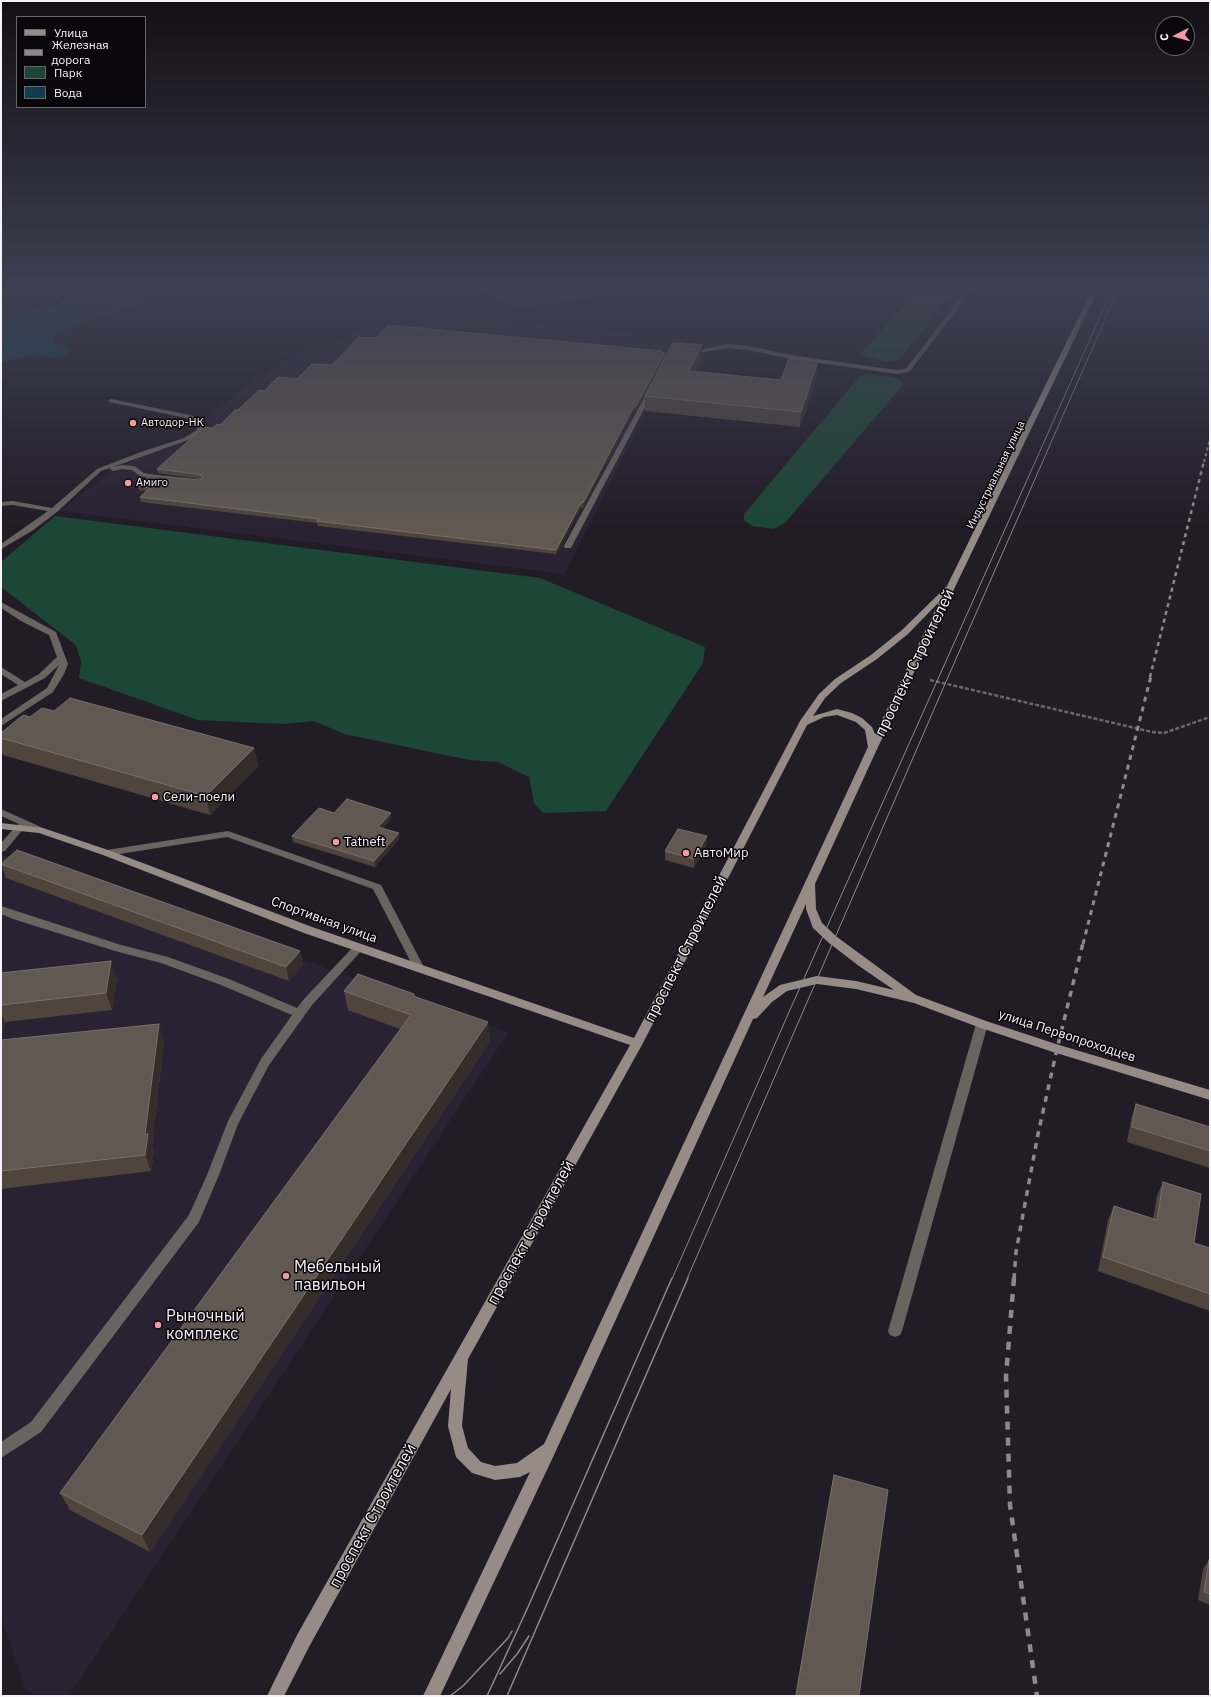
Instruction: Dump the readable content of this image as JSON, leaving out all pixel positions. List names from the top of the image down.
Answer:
{
  "streets": {
    "main road": [
      "Индустриальная улица",
      "проспект Строителей",
      "Спортивная улица",
      "улица Первопроходцев"
    ]
  },
  "crossings": [
    ["Индустриальная улица", "проспект Строителей"],
    ["проспект Строителей", "Спортивная улица"],
    ["проспект Строителей", "улица Первопроходцев"]
  ],
  "places": [
    "Автодор-НК",
    "Амиго",
    "Сели-поели",
    "Tatneft",
    "АвтоМир",
    "Мебельный павильон",
    "Рыночный комплекс"
  ],
  "legend": [
    "Улица",
    "Железная дорога",
    "Парк",
    "Вода"
  ],
  "north": "left"
}
